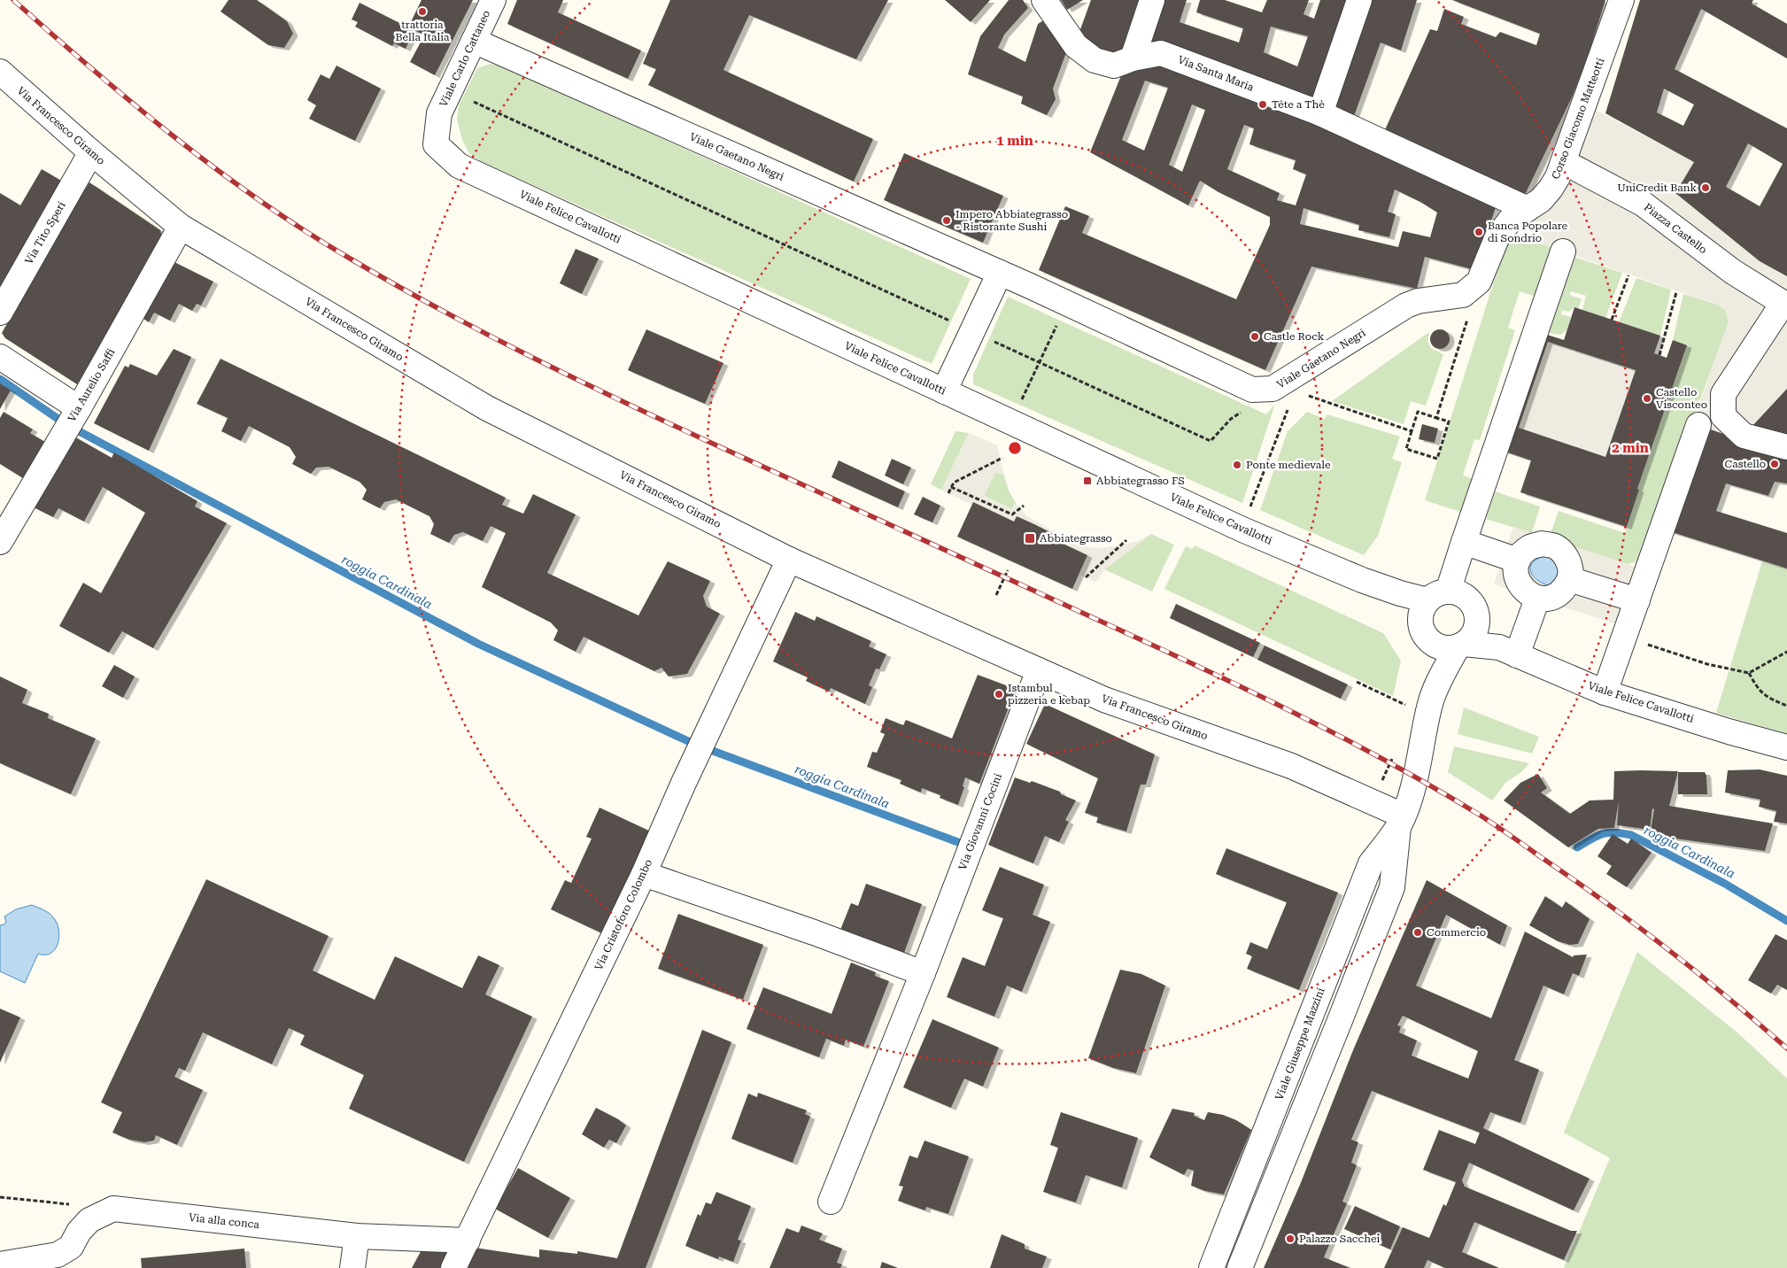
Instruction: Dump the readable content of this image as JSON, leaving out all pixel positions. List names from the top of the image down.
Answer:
{
  "streets": {
    "street": [
      "Viale Carlo Cattaneo",
      "Via Santa Maria",
      "Corso Giacomo Matteotti",
      "Via Francesco Giramo",
      "Viale Gaetano Negri",
      "Viale Felice Cavallotti",
      "Piazza Castello",
      "Via Tito Speri",
      "Via Aurelio Saffi",
      "Via Giovanni Cocini",
      "Via Cristoforo Colombo",
      "Viale Giuseppe Mazzini",
      "Via alla conca"
    ]
  },
  "crossings": [
    ["Viale Carlo Cattaneo", "Viale Gaetano Negri"],
    ["Viale Carlo Cattaneo", "Viale Felice Cavallotti"],
    ["Via Santa Maria", "Corso Giacomo Matteotti"],
    ["Via Santa Maria", "Viale Gaetano Negri"],
    ["Corso Giacomo Matteotti", "Viale Gaetano Negri"],
    ["Corso Giacomo Matteotti", "Piazza Castello"],
    ["Via Francesco Giramo", "Via Tito Speri"],
    ["Via Francesco Giramo", "Via Aurelio Saffi"],
    ["Via Francesco Giramo", "Via Giovanni Cocini"],
    ["Via Francesco Giramo", "Via Cristoforo Colombo"],
    ["Via Francesco Giramo", "Viale Giuseppe Mazzini"],
    ["Viale Felice Cavallotti", "Viale Giuseppe Mazzini"],
    ["Via Cristoforo Colombo", "Via alla conca"]
  ],
  "water": ["roggia Cardinala"],
  "places": {
    "other": [
      "trattoria Bella Italia",
      "Tête a Thè",
      "UniCredit Bank",
      "Impero Abbiategrasso - Ristorante Sushi",
      "Banca Popolare di Sondrio",
      "Castle Rock",
      "Castello Visconteo",
      "Castello",
      "Ponte medievale",
      "Istambul pizzeria e kebap",
      "Commercio",
      "Palazzo Sacchei"
    ],
    "transit": ["Abbiategrasso FS", "Abbiategrasso"]
  },
  "rings": ["1 min", "2 min"]
}
